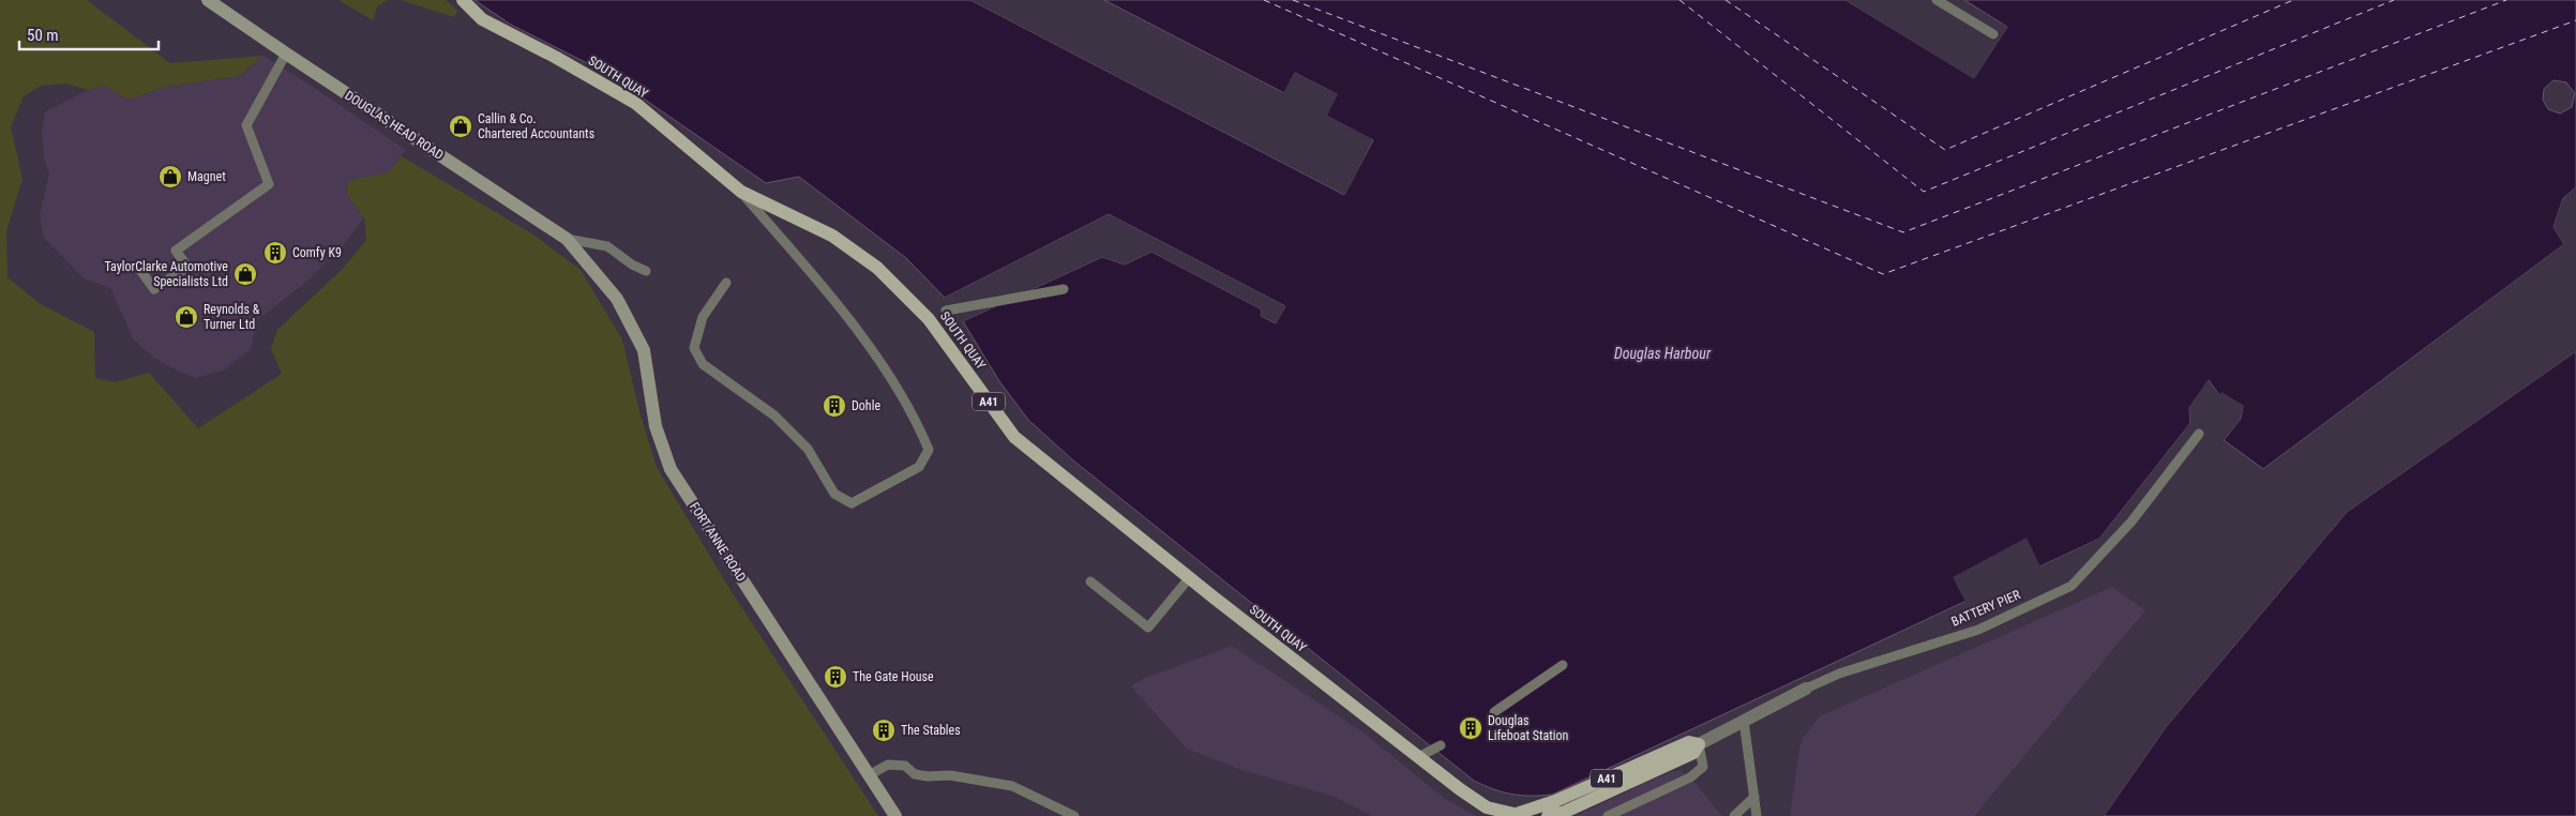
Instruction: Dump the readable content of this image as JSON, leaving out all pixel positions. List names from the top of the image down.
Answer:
{
  "streets": {
    "main road": [
      "SOUTH QUAY",
      "DOUGLAS HEAD ROAD",
      "A41",
      "FORT ANNE ROAD",
      "BATTERY PIER"
    ]
  },
  "crossings": [
    ["SOUTH QUAY", "BATTERY PIER"],
    ["DOUGLAS HEAD ROAD", "FORT ANNE ROAD"]
  ],
  "water": ["Douglas Harbour"],
  "places": {
    "shop": [
      "Callin & Co. Chartered Accountants",
      "Magnet",
      "TaylorClarke Automotive Specialists Ltd",
      "Reynolds & Turner Ltd"
    ],
    "building": [
      "Comfy K9",
      "Dohle",
      "The Gate House",
      "Douglas Lifeboat Station",
      "The Stables"
    ]
  },
  "scale_bar": "50 m"
}
